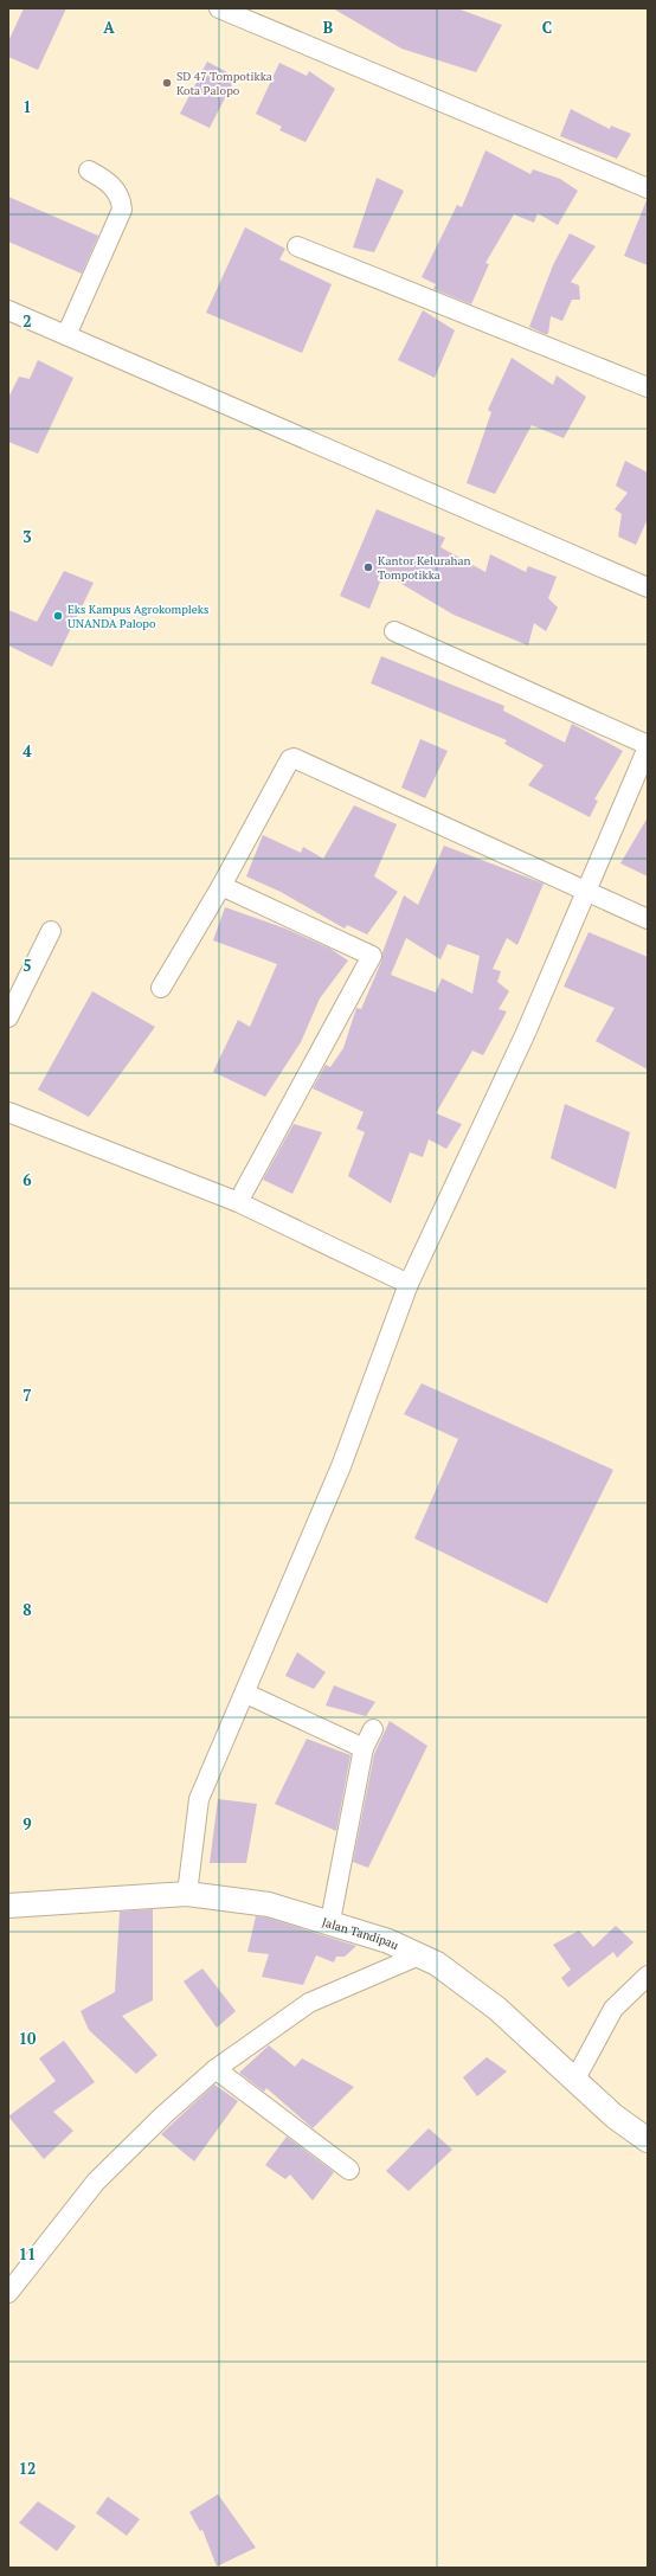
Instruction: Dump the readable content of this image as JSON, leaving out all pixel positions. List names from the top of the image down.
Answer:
{
  "streets": {
    "street": ["Jalan Tandipau"]
  },
  "places": ["SD 47 Tompotikka Kota Palopo", "Kantor Kelurahan Tompotikka", "Eks Kampus Agrokompleks UNANDA Palopo"],
  "grid": {
    "columns": ["A", "B", "C"],
    "rows": [
      "1",
      "2",
      "3",
      "4",
      "5",
      "6",
      "7",
      "8",
      "9",
      "10",
      "11",
      "12"
    ]
  }
}
